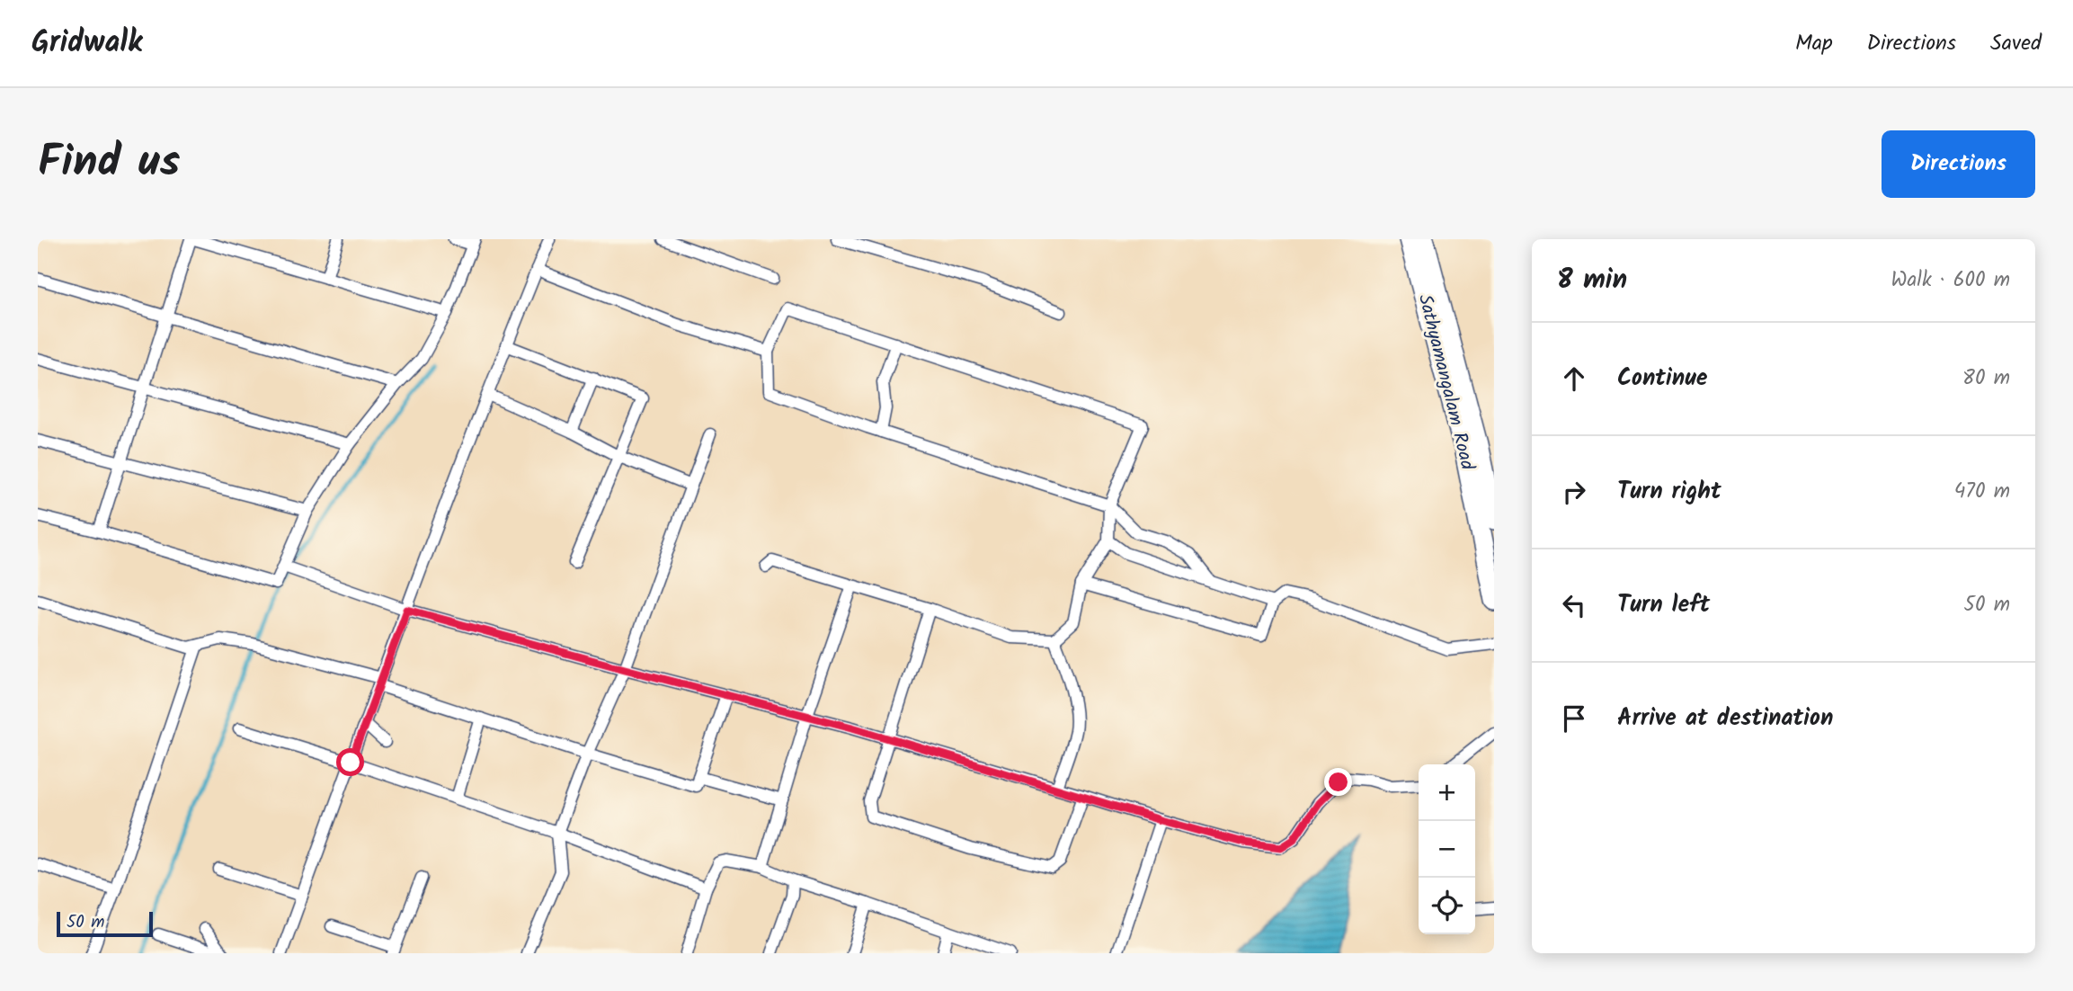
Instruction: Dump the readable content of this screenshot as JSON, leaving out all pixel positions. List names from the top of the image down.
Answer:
{
  "streets": {
    "highway": ["Sathyamangalam Road"]
  },
  "scale_bar": "50 m",
  "page": {
    "header": "Gridwalk",
    "nav": ["Map", "Directions", "Saved"],
    "title": "Find us",
    "buttons": "Directions",
    "heading": ["8 min", "Walk · 600 m"],
    "list": [
      ["Continue", "80 m"],
      ["Turn right", "470 m"],
      ["Turn left", "50 m"],
      "Arrive at destination"
    ],
    "map_buttons": ["+", "−"],
    "scale": "50 m"
  }
}
